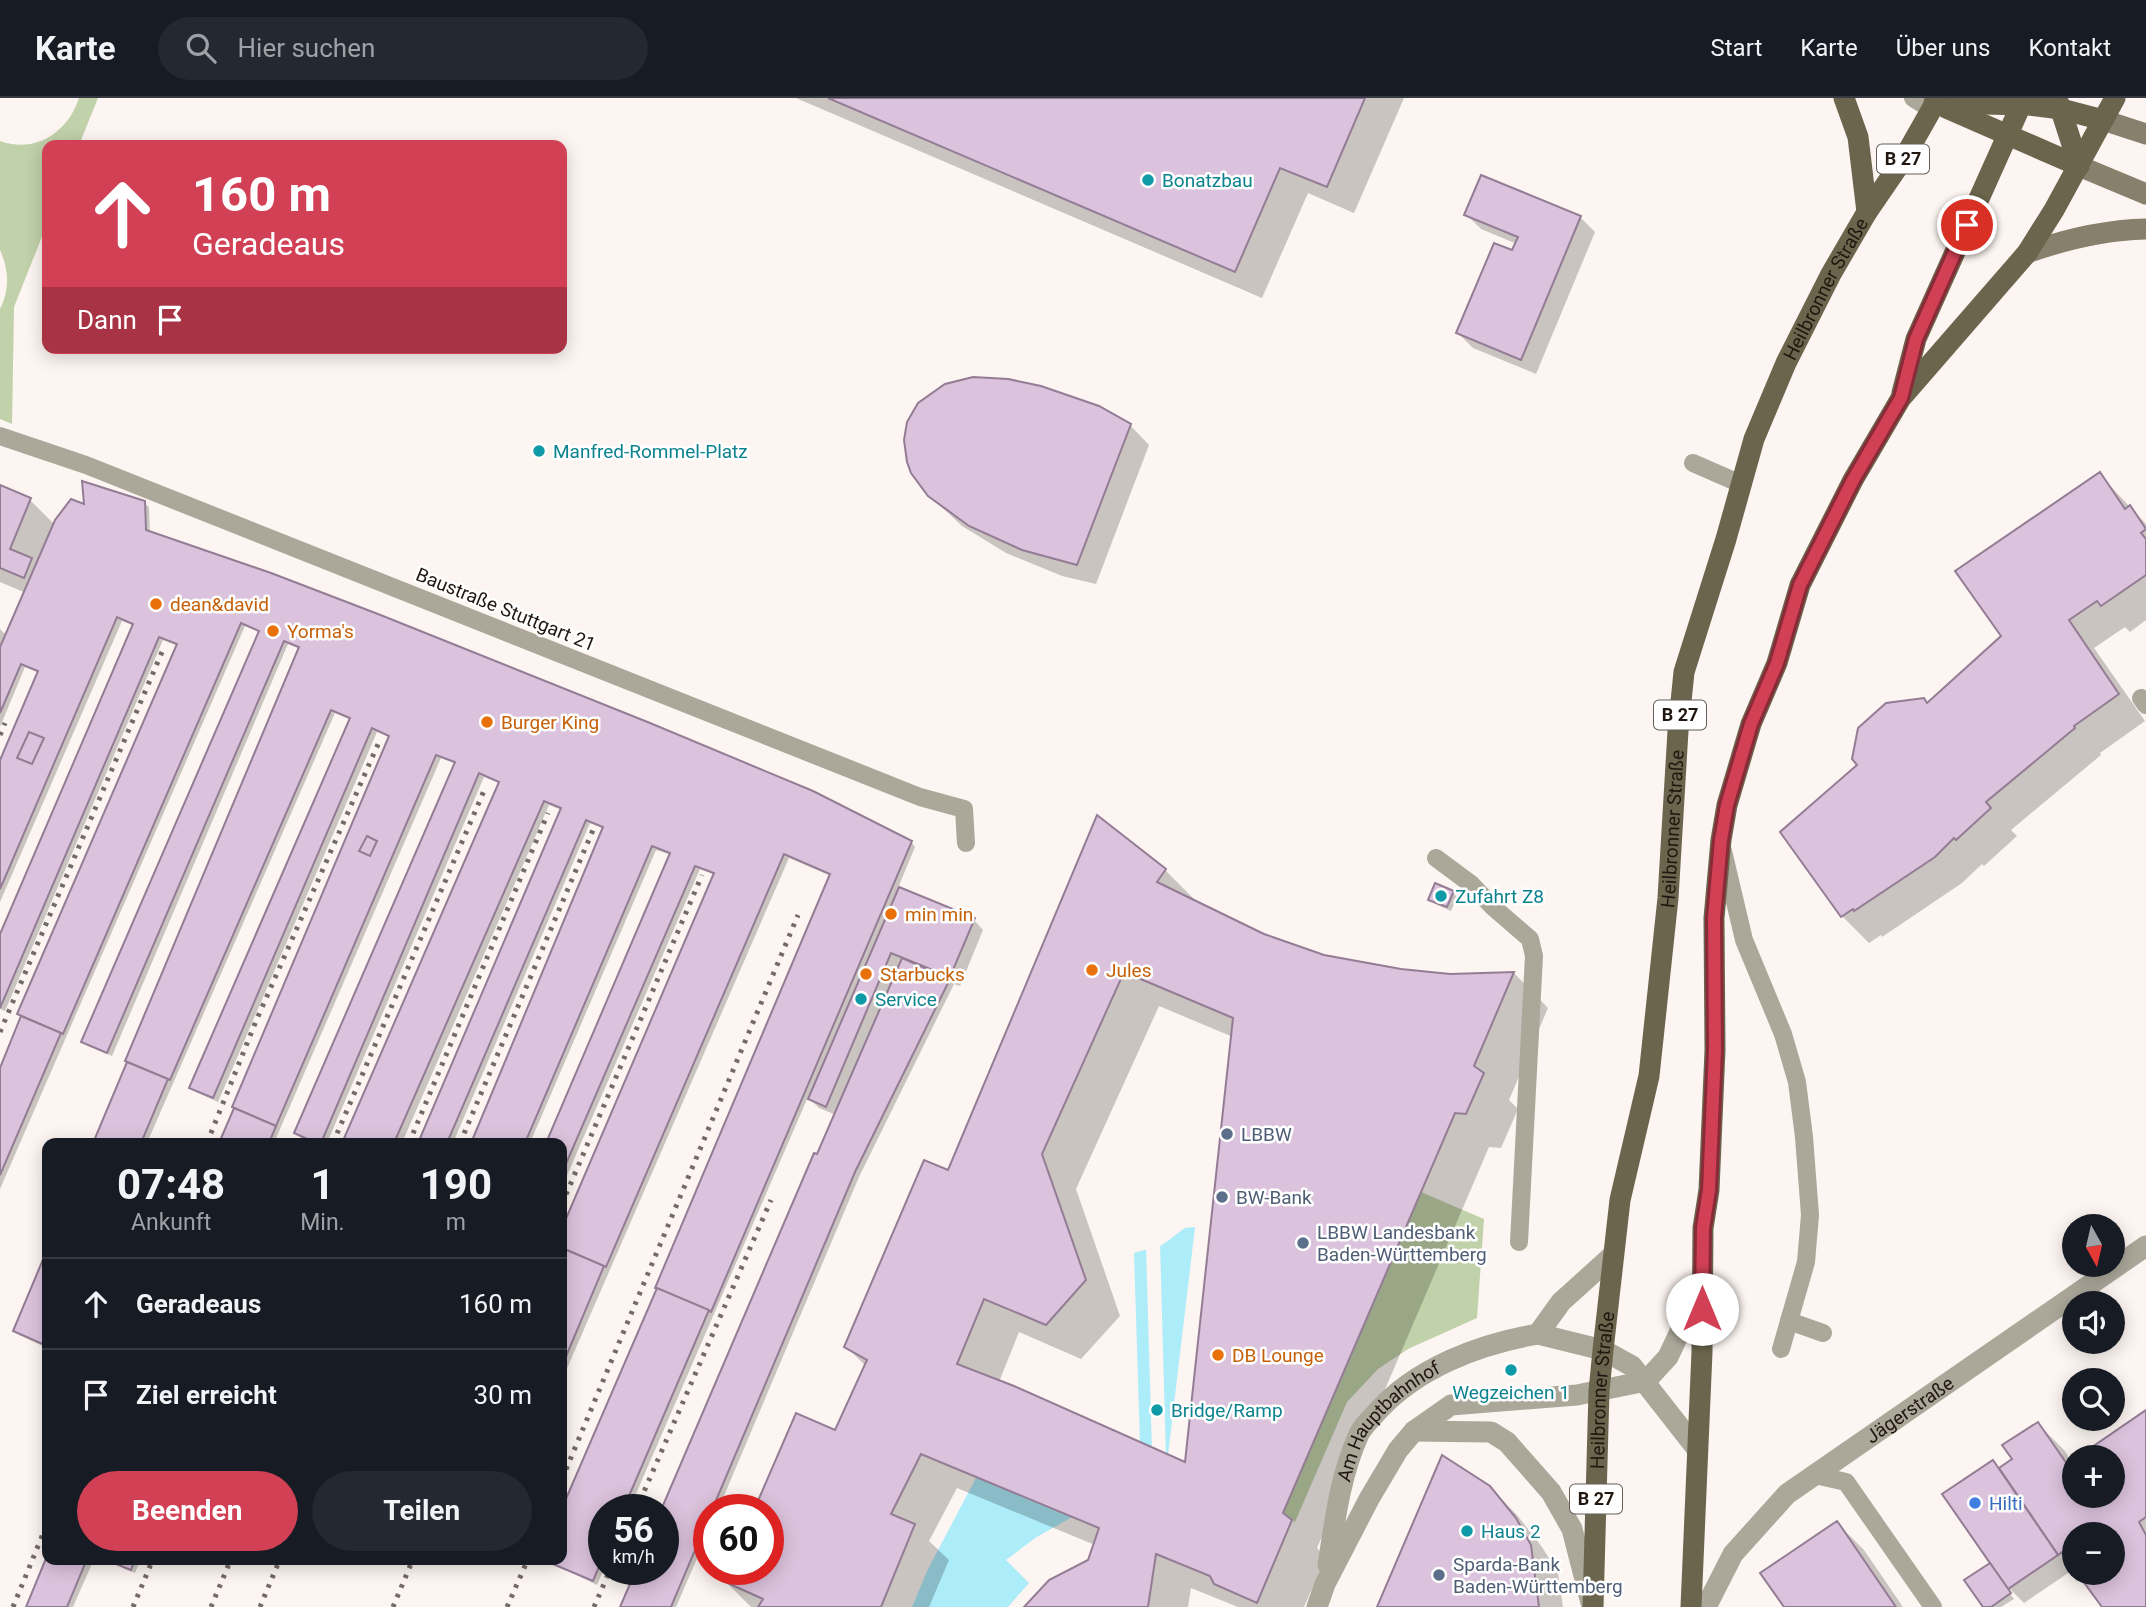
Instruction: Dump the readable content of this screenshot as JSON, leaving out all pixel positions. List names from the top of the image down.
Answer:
{
  "streets": {
    "main road": ["B 27", "Heilbronner Straße"],
    "street": ["Jägerstraße", "Am Hauptbahnhof"],
    "lane": ["Baustraße Stuttgart 21"]
  },
  "crossings": [
    ["Heilbronner Straße", "Am Hauptbahnhof"]
  ],
  "places": [
    "Bonatzbau",
    "Manfred-Rommel-Platz",
    "dean&david",
    "Yorma's",
    "Burger King",
    "Zufahrt Z8",
    "min min",
    "Jules",
    "Starbucks",
    "Service",
    "LBBW",
    "BW-Bank",
    "LBBW Landesbank Baden-Württemberg",
    "DB Lounge",
    "Wegzeichen 1",
    "Bridge/Ramp",
    "Hilti",
    "Haus 2",
    "Sparda-Bank Baden-Württemberg"
  ],
  "north": "bottom",
  "page": {
    "header": "Karte",
    "search": "Hier suchen",
    "nav": [
      "Start",
      "Karte",
      "Über uns",
      "Kontakt"
    ],
    "turn": ["160 m", "Geradeaus"],
    "then": "Dann",
    "eta": [
      "07:48",
      "Ankunft",
      "1",
      "Min.",
      "190",
      "m"
    ],
    "map_buttons": ["+", "−"],
    "list": [
      {
        "name": "Geradeaus",
        "value": "160 m"
      },
      {
        "name": "Ziel erreicht",
        "value": "30 m"
      }
    ],
    "buttons": ["Beenden", "Teilen"],
    "speed": "56 km/h",
    "limit": "60"
  }
}
